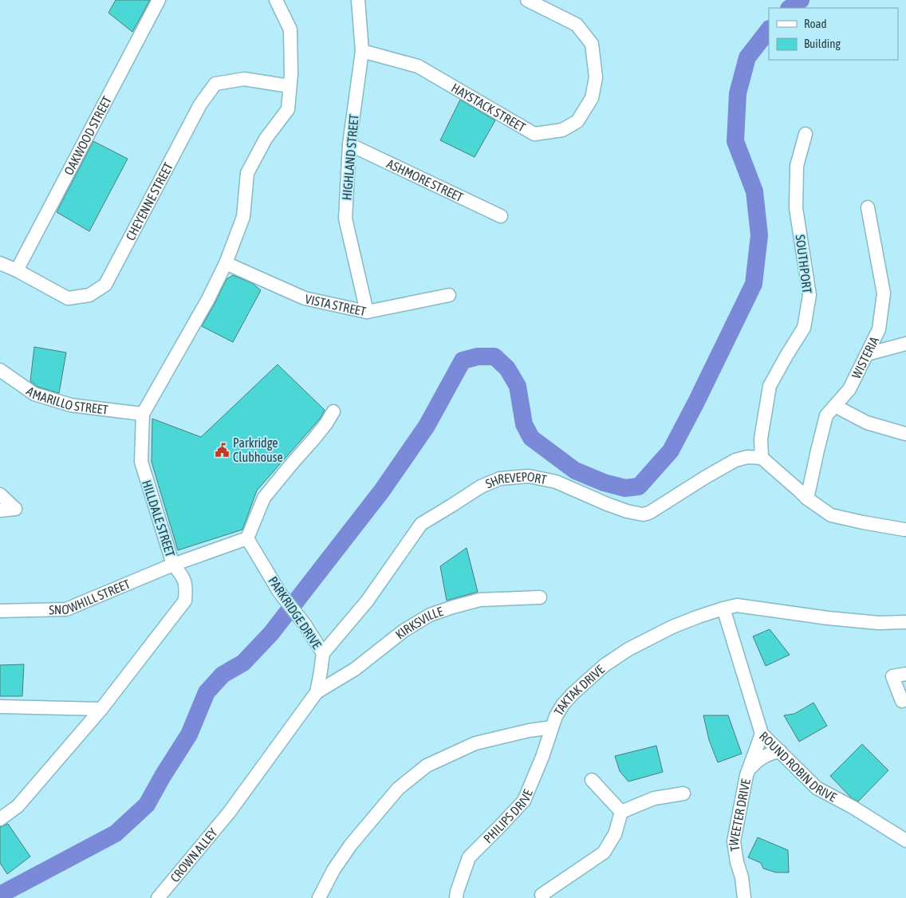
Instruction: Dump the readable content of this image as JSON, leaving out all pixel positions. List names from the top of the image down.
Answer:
{
  "streets": {
    "street": [
      "HAYSTACK STREET",
      "OAKWOOD STREET",
      "HIGHLAND STREET",
      "ASHMORE STREET",
      "CHEYENNE STREET",
      "SOUTHPORT",
      "VISTA STREET",
      "WISTERIA",
      "AMARILLO STREET",
      "SHREVEPORT",
      "HILLDALE STREET",
      "SNOWHILL STREET",
      "PARKRIDGE DRIVE",
      "KIRKSVILLE",
      "TAKTAK DRIVE",
      "ROUND ROBIN DRIVE",
      "PHILIPS DRIVE",
      "TWEETER DRIVE",
      "CROWN ALLEY"
    ]
  },
  "crossings": [
    ["HAYSTACK STREET", "HIGHLAND STREET"],
    ["OAKWOOD STREET", "CHEYENNE STREET"],
    ["HIGHLAND STREET", "ASHMORE STREET"],
    ["HIGHLAND STREET", "VISTA STREET"],
    ["CHEYENNE STREET", "HILLDALE STREET"],
    ["SOUTHPORT", "SHREVEPORT"],
    ["VISTA STREET", "HILLDALE STREET"],
    ["AMARILLO STREET", "HILLDALE STREET"],
    ["SHREVEPORT", "PARKRIDGE DRIVE"],
    ["HILLDALE STREET", "SNOWHILL STREET"],
    ["PARKRIDGE DRIVE", "KIRKSVILLE"],
    ["PARKRIDGE DRIVE", "CROWN ALLEY"],
    ["TAKTAK DRIVE", "ROUND ROBIN DRIVE"],
    ["TAKTAK DRIVE", "PHILIPS DRIVE"],
    ["ROUND ROBIN DRIVE", "TWEETER DRIVE"]
  ],
  "places": {
    "public building": ["Parkridge Clubhouse"]
  },
  "legend": ["Road", "Building"]
}
